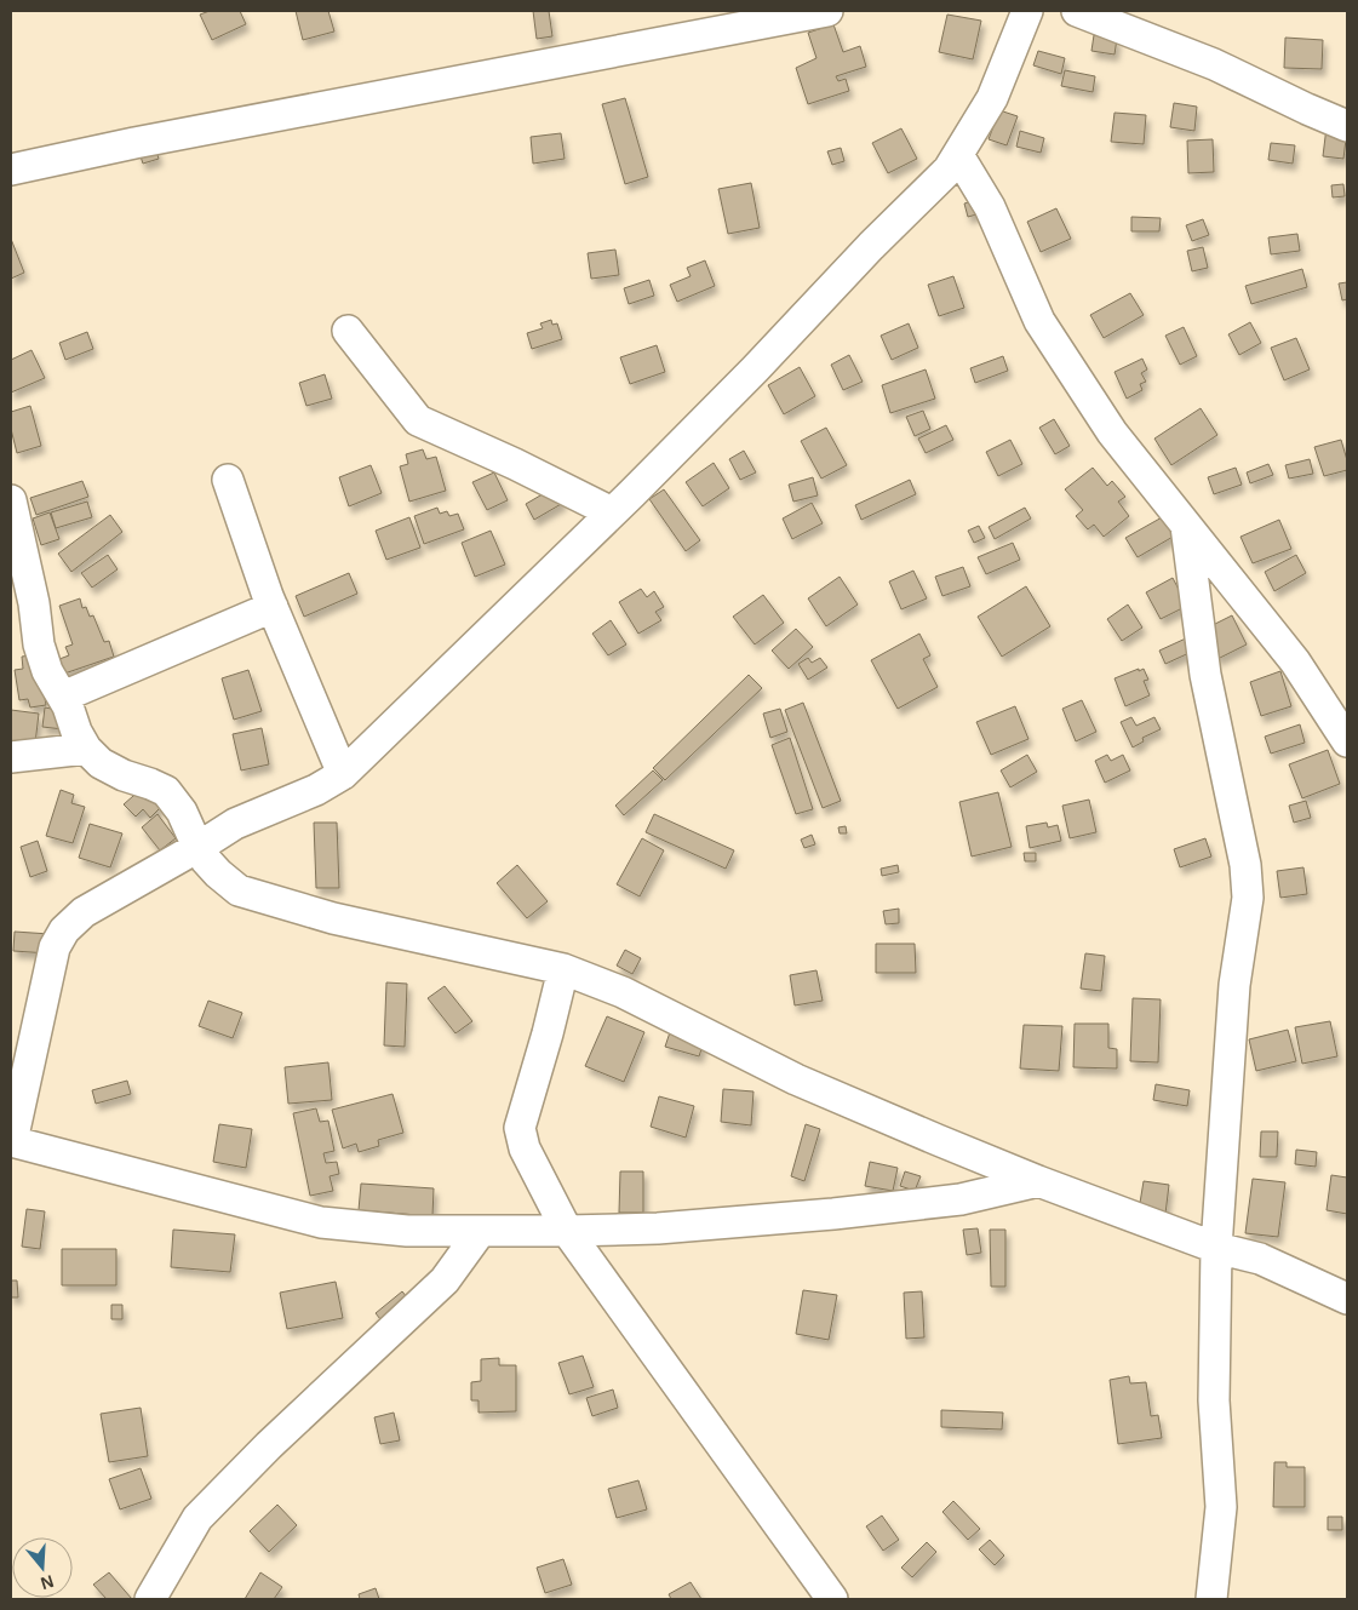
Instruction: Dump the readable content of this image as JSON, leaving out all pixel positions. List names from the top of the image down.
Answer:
{
  "north": "bottom"
}
